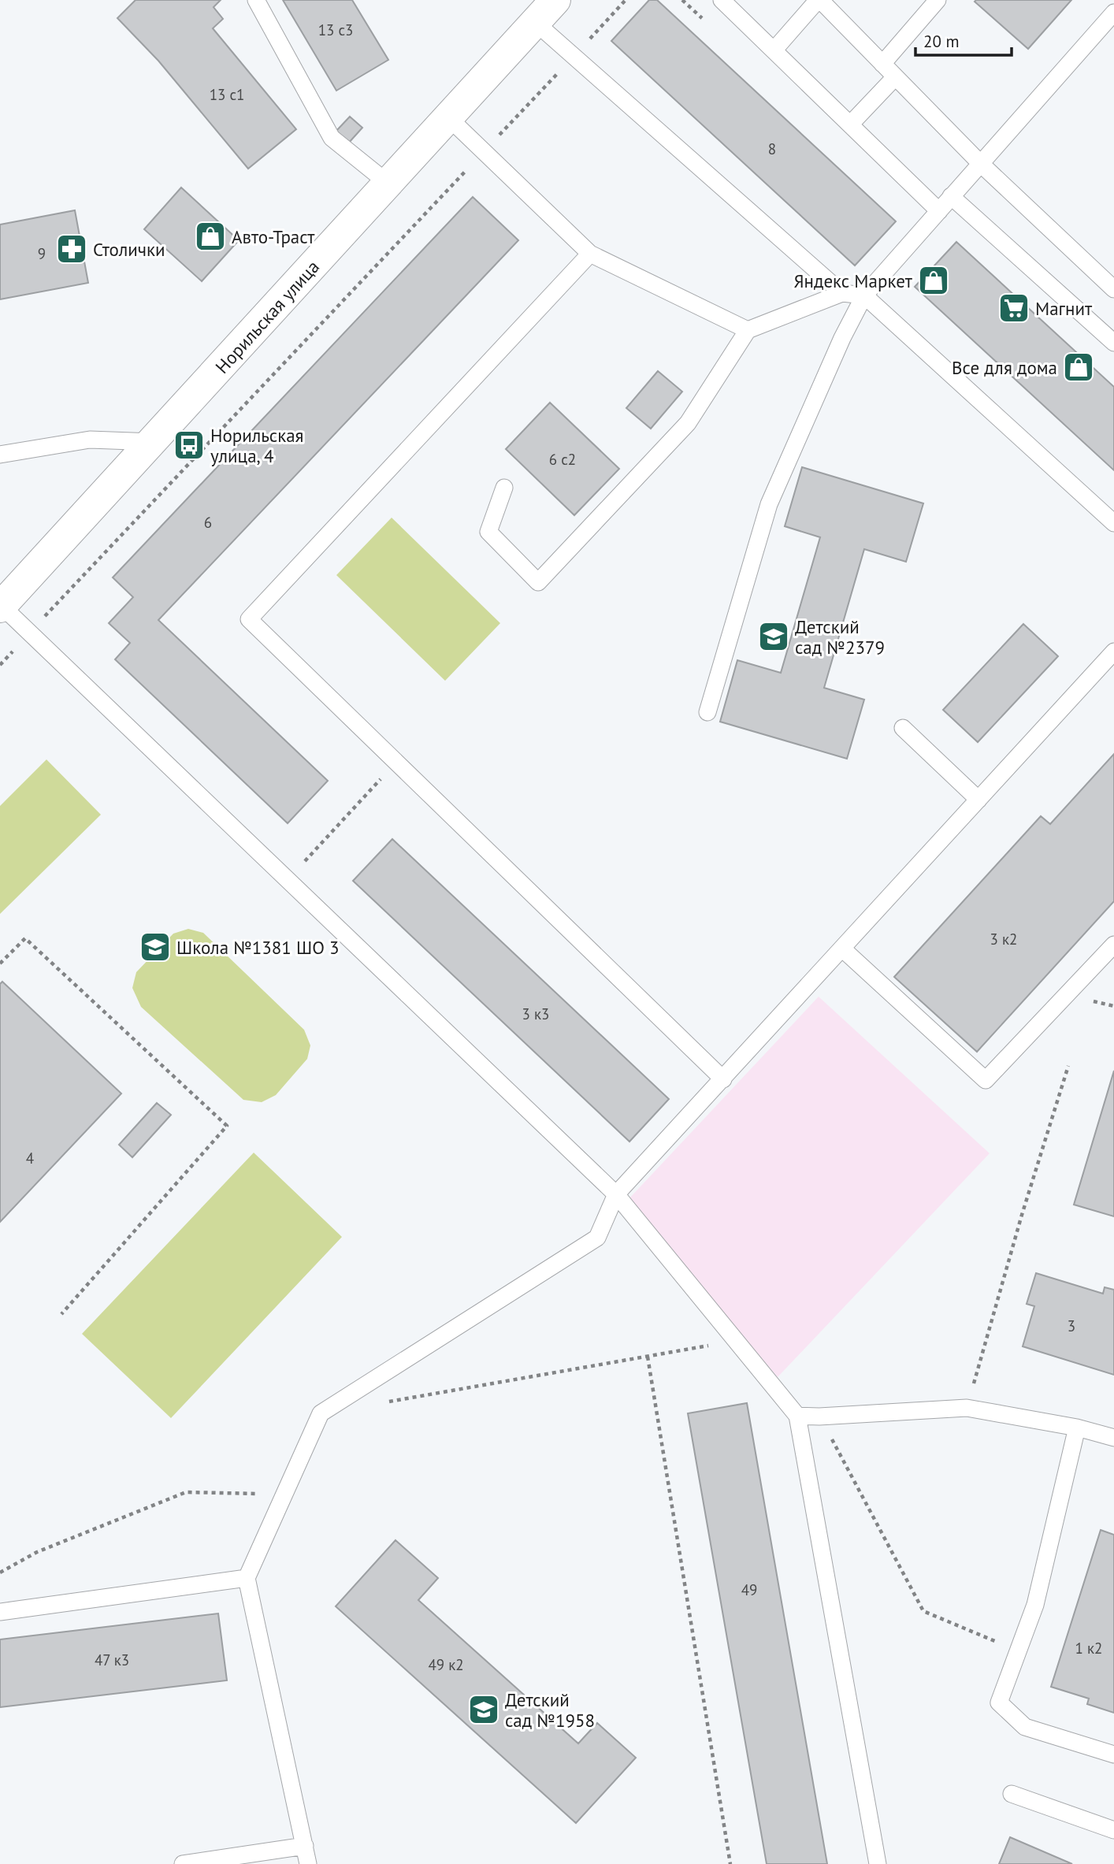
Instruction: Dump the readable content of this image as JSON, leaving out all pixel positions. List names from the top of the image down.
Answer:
{
  "streets": {
    "street": ["Норильская улица"]
  },
  "places": {
    "shop": ["Авто-Траст", "Яндекс Маркет", "Все для дома"],
    "pharmacy": ["Столички"],
    "supermarket": ["Магнит"],
    "bus stop": ["Норильская улица, 4"],
    "school or university": ["Детский сад №2379", "Школа №1381 ШО 3", "Детский сад №1958"]
  },
  "house_numbers": [
    "13 с3",
    "13 с1",
    "8",
    "9",
    "6 с2",
    "6",
    "3 к2",
    "3 к3",
    "4",
    "3",
    "49",
    "1 к2",
    "47 к3",
    "49 к2"
  ],
  "scale_bar": "20 m"
}
